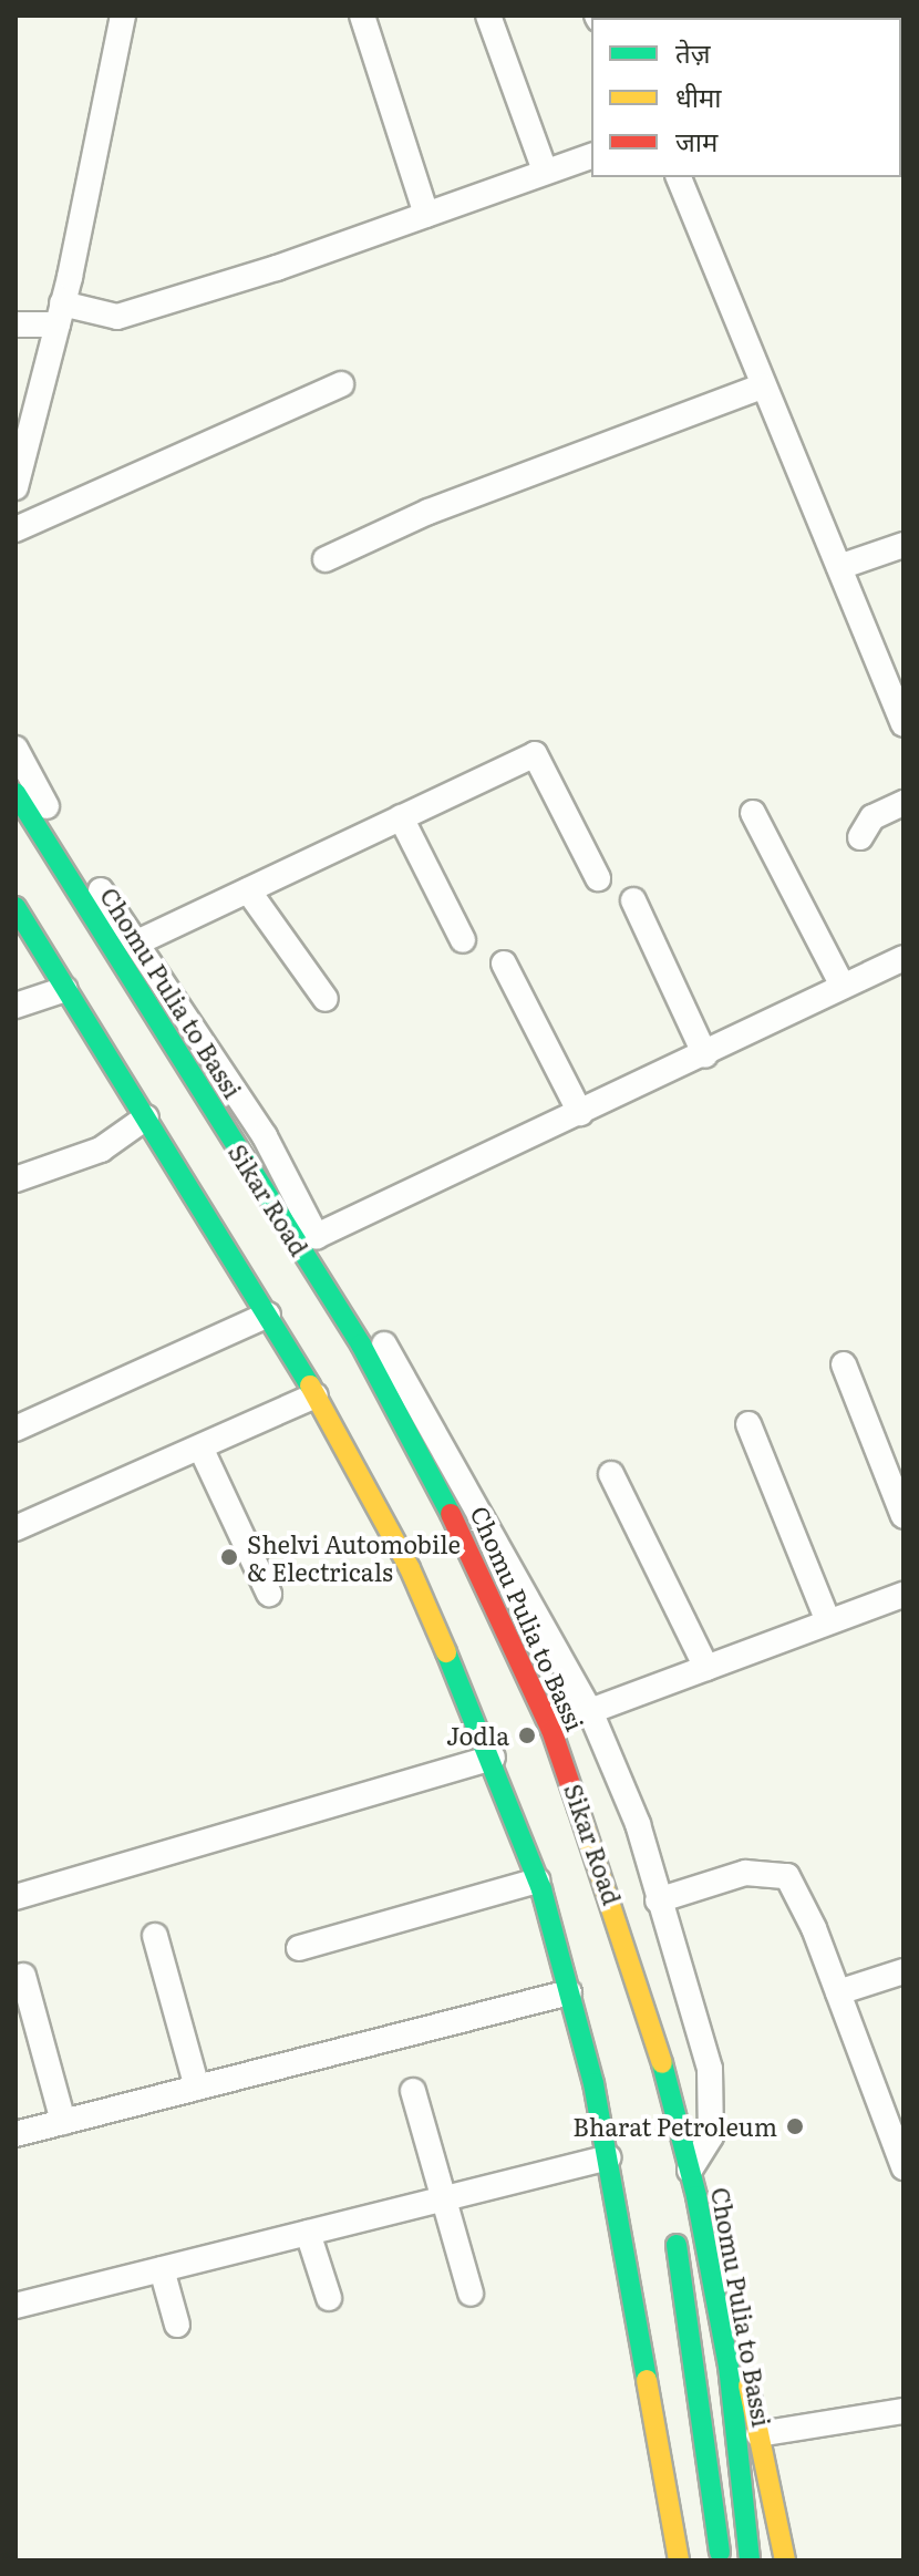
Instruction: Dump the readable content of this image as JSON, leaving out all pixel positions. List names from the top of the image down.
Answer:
{
  "streets": {
    "main road": ["Chomu Pulia to Bassi", "Sikar Road"]
  },
  "places": ["Shelvi Automobile & Electricals", "Jodla", "Bharat Petroleum"],
  "legend": ["तेज़", "धीमा", "जाम"]
}
